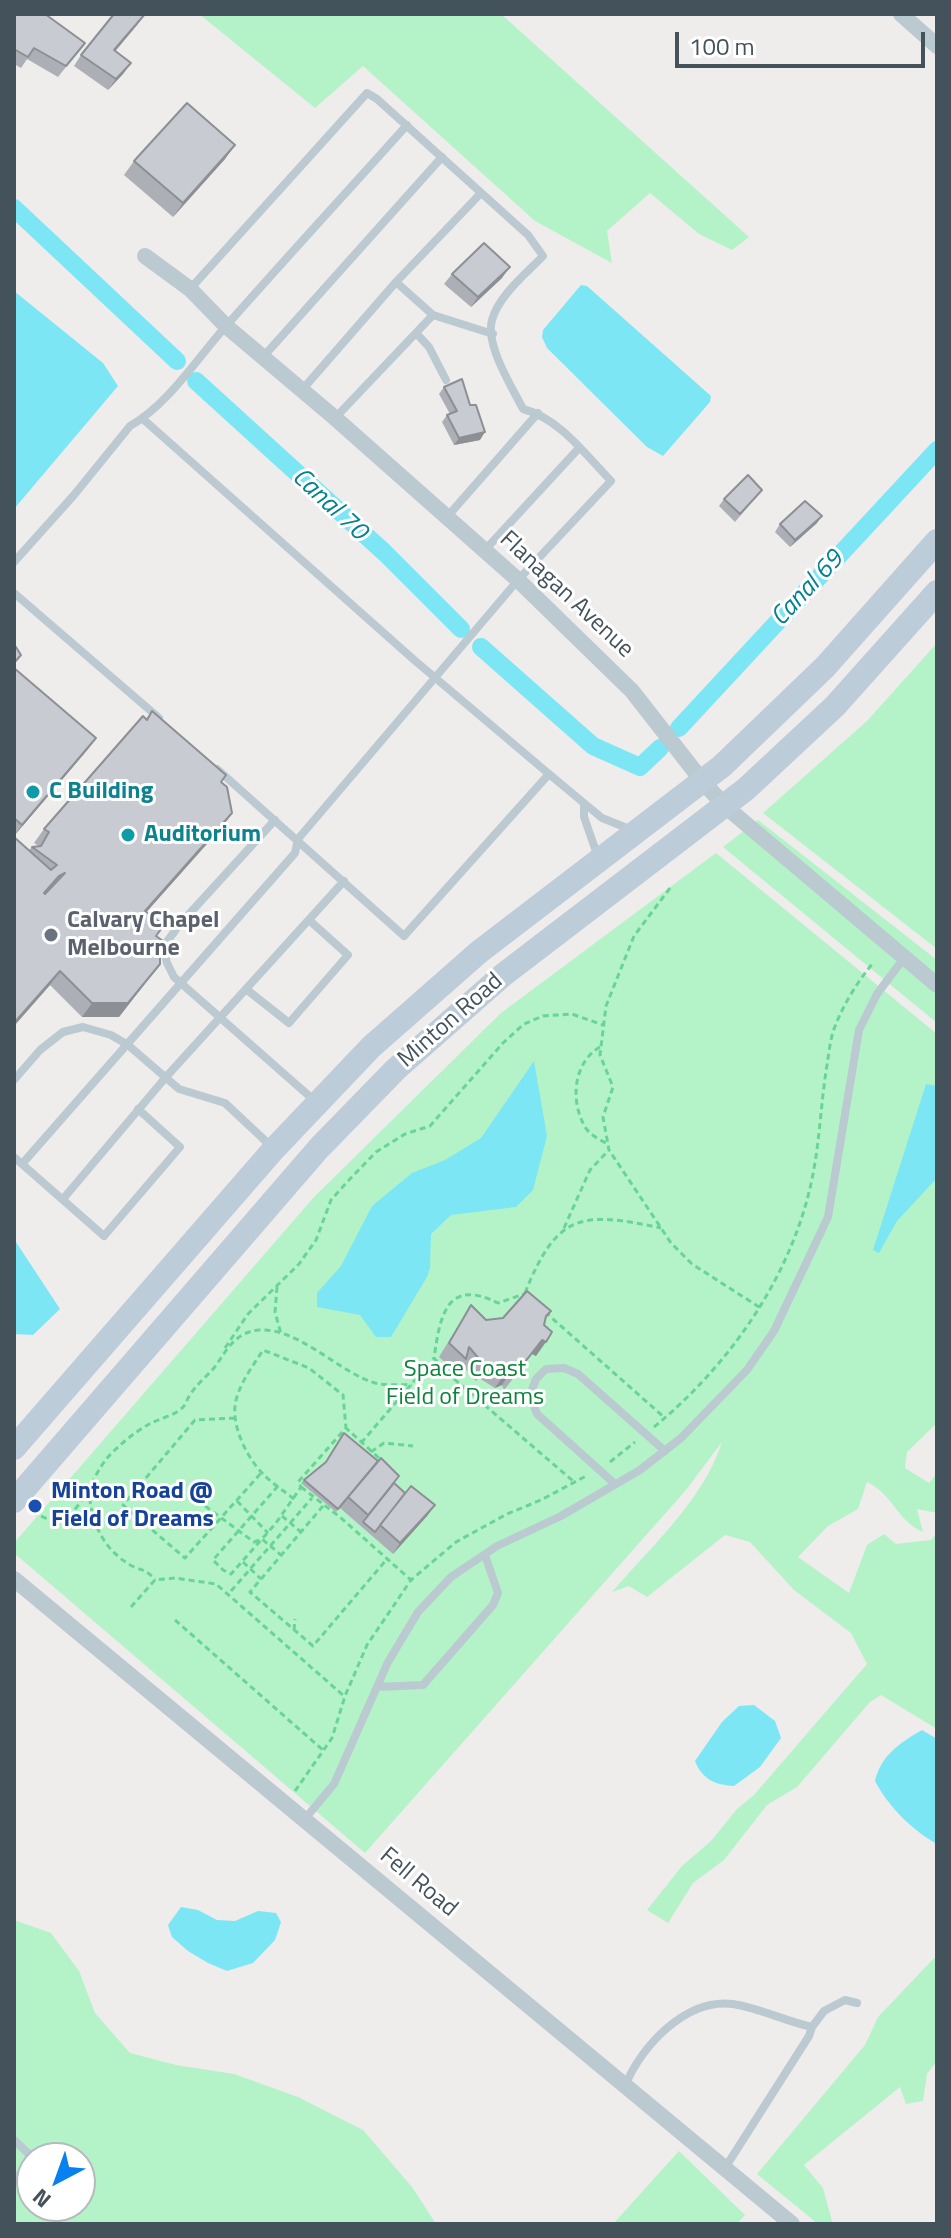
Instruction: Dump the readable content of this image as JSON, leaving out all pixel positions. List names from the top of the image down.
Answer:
{
  "streets": {
    "main road": ["Minton Road"],
    "street": ["Flanagan Avenue", "Fell Road"]
  },
  "crossings": [
    ["Flanagan Avenue", "Minton Road"]
  ],
  "water": ["Canal 70", "Canal 69"],
  "parks": ["Space Coast Field of Dreams"],
  "places": [
    "C Building",
    "Auditorium",
    "Calvary Chapel Melbourne",
    "Minton Road @ Field of Dreams"
  ],
  "scale_bar": "100 m",
  "north": "bottom left"
}
